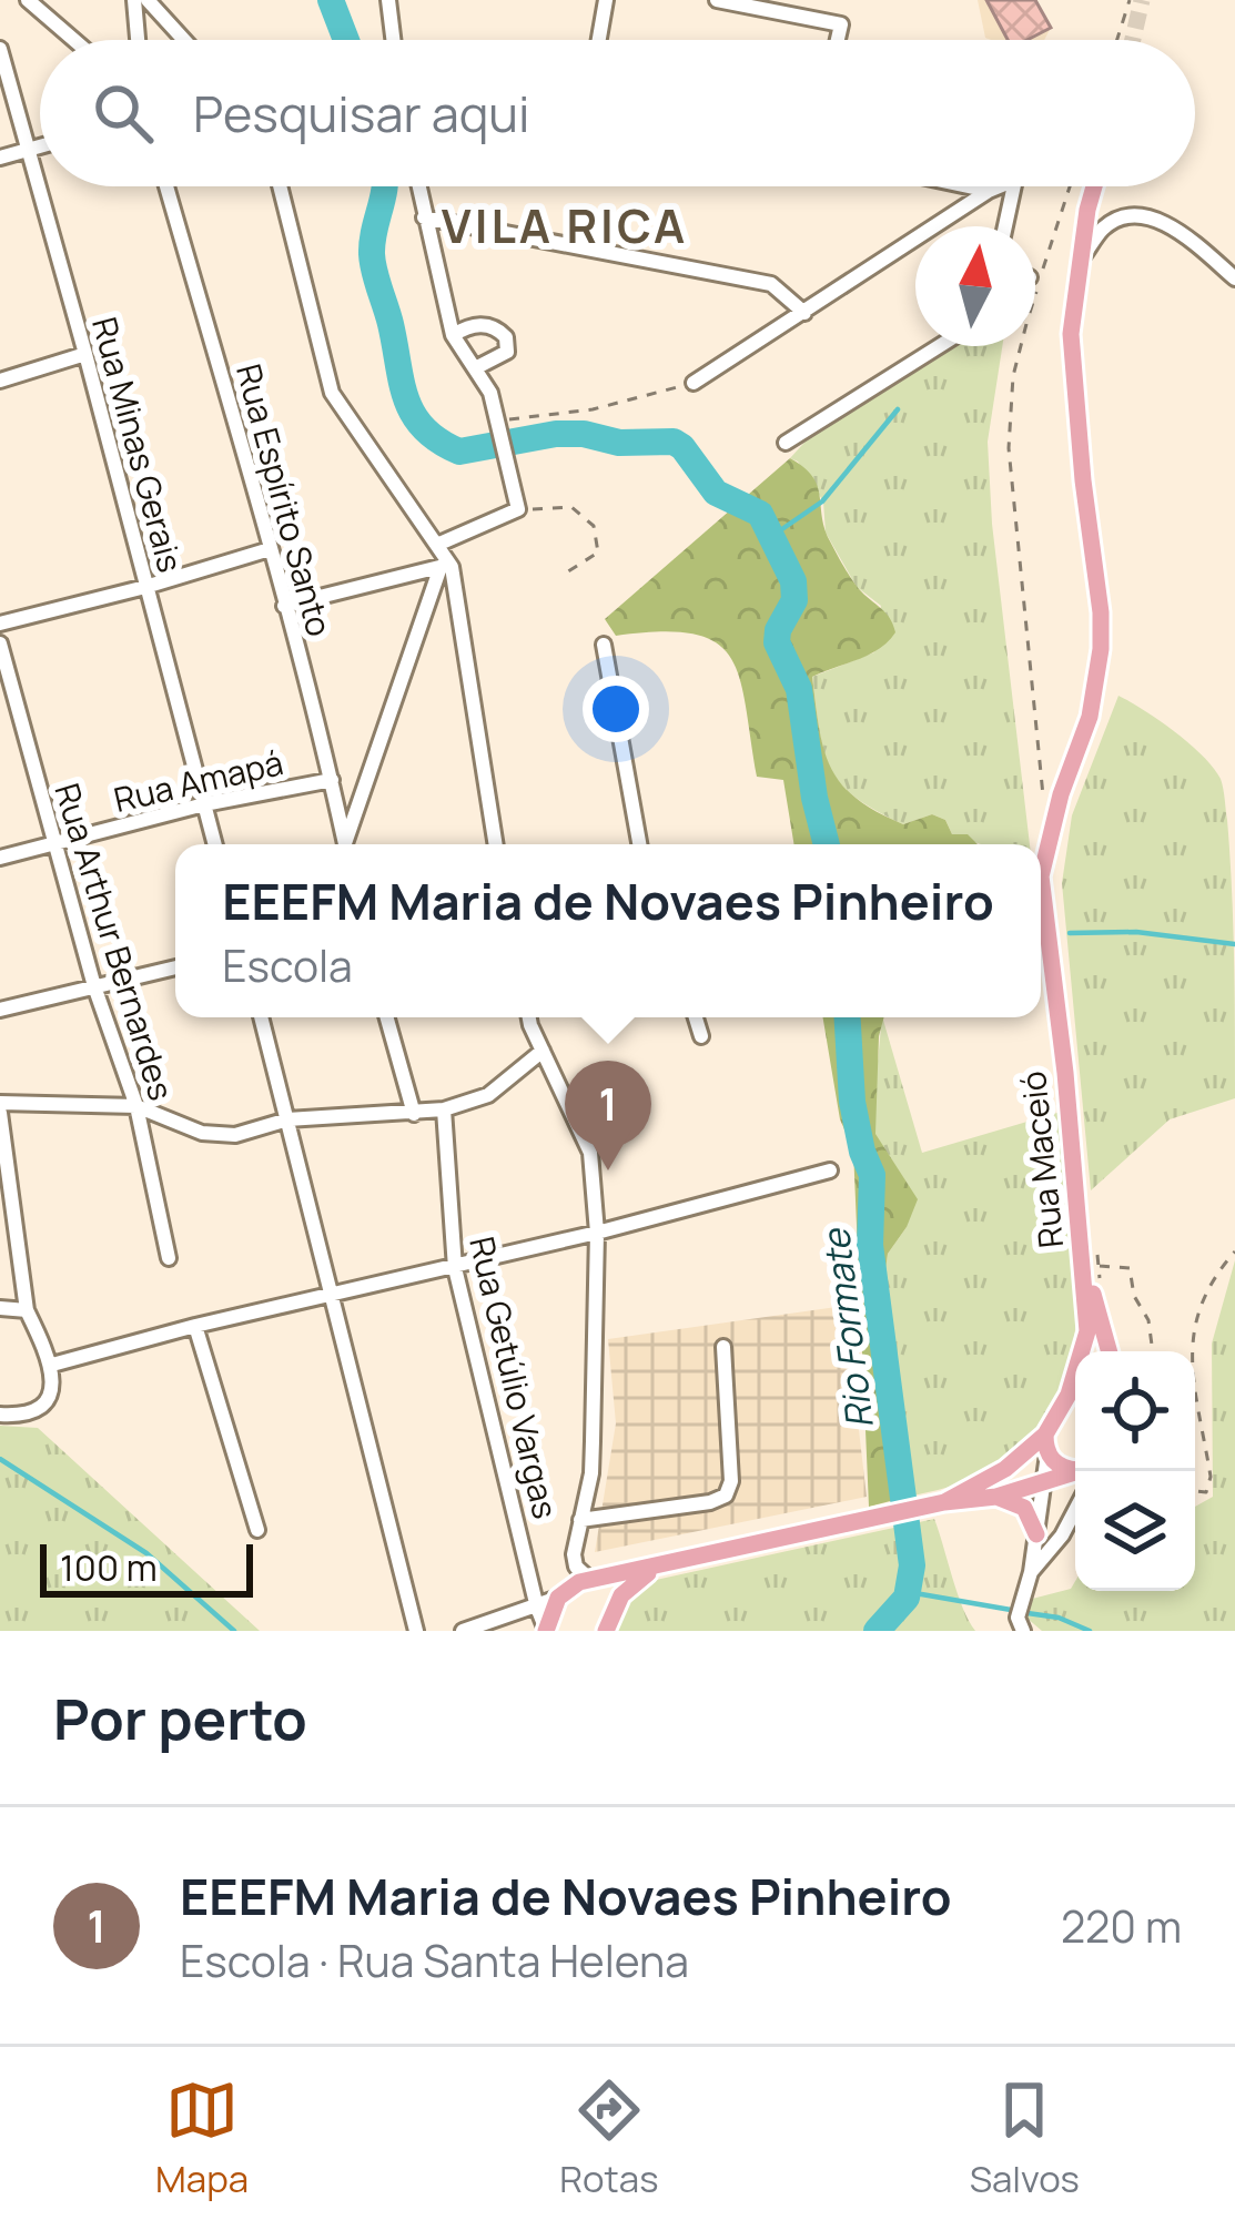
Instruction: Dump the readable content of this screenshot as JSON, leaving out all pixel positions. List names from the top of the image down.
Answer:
{
  "streets": {
    "main road": ["Rua Maceió"],
    "street": [
      "Rua Minas Gerais",
      "Rua Espírito Santo",
      "Rua Amapá",
      "Rua Arthur Bernardes",
      "Rua Getúlio Vargas"
    ]
  },
  "crossings": [
    ["Rua Minas Gerais", "Rua Amapá"],
    ["Rua Espírito Santo", "Rua Amapá"],
    ["Rua Amapá", "Rua Arthur Bernardes"]
  ],
  "districts": ["VILA RICA"],
  "water": ["Rio Formate"],
  "scale_bar": "100 m",
  "north": "top",
  "page": {
    "search": "Pesquisar aqui",
    "popup": ["EEEFM Maria de Novaes Pinheiro", "Escola"],
    "pins": "1",
    "scale": "100 m",
    "heading": "Por perto",
    "list": [
      {
        "mark": "1",
        "name": "EEEFM Maria de Novaes Pinheiro",
        "note": "Escola · Rua Santa Helena",
        "value": "220 m"
      }
    ],
    "nav": ["Mapa", "Rotas", "Salvos"]
  }
}
